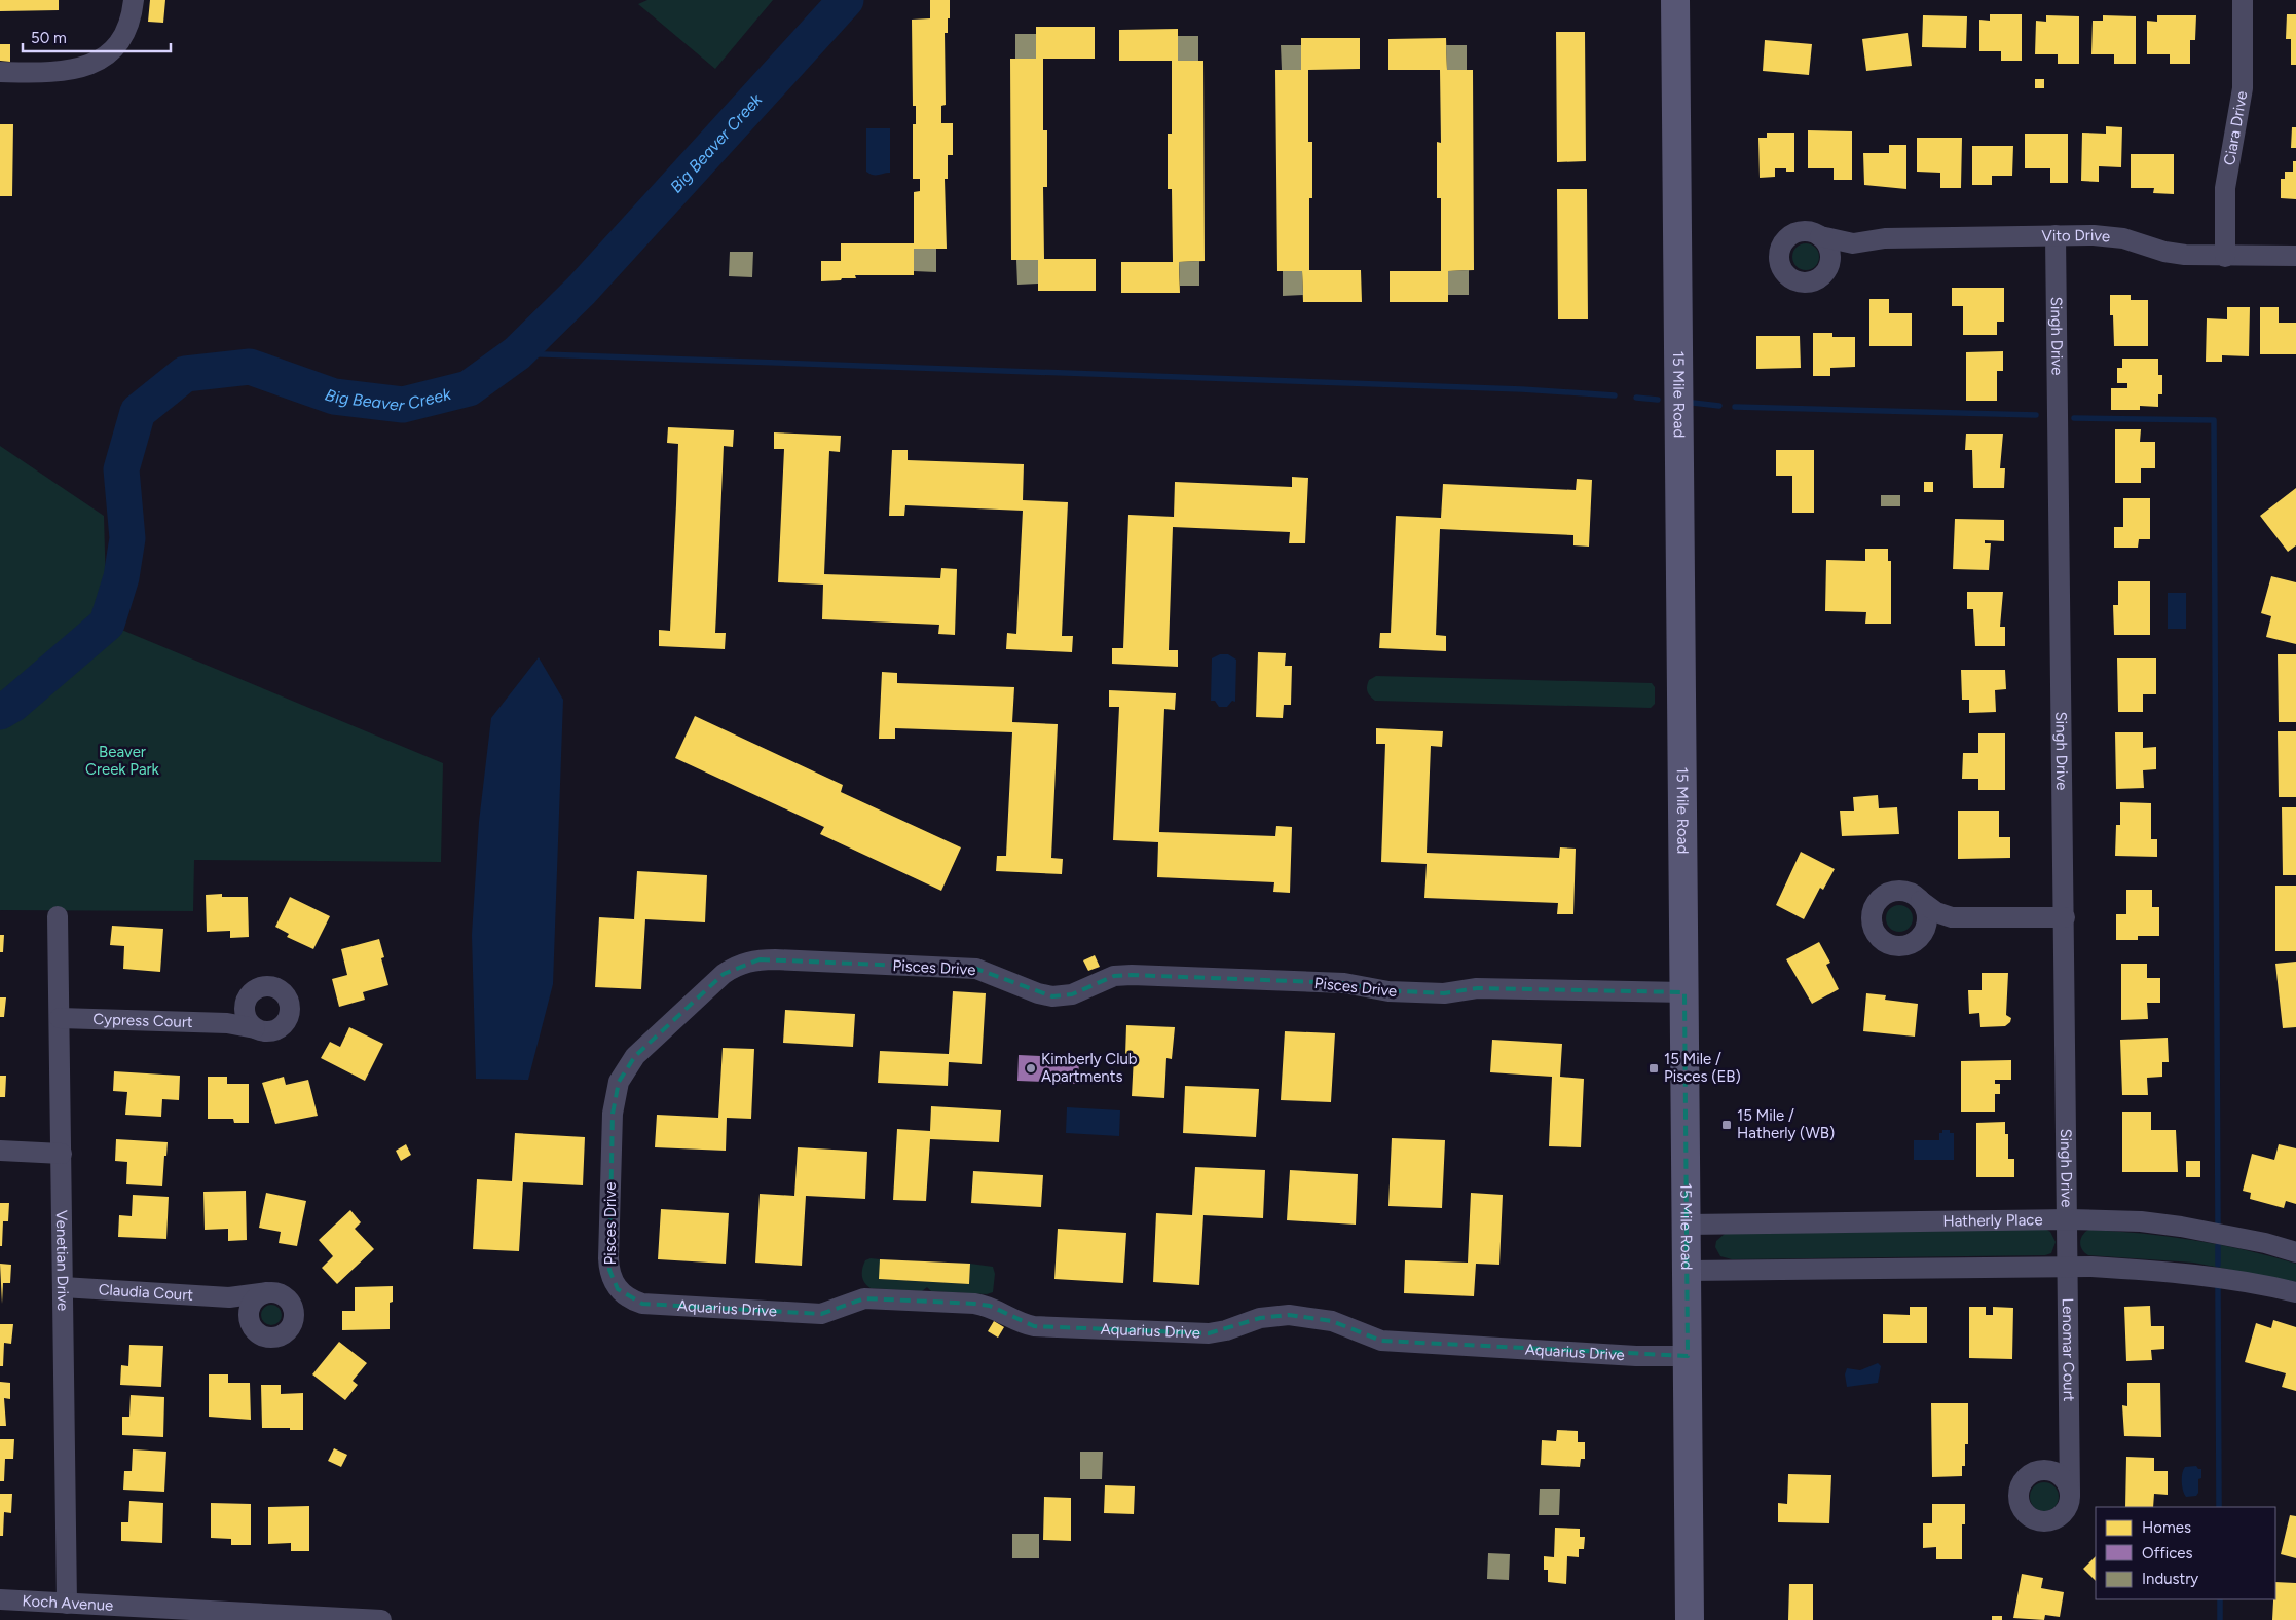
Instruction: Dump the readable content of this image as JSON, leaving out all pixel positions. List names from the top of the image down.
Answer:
{
  "streets": {
    "main road": ["15 Mile Road"],
    "street": [
      "Ciara Drive",
      "Vito Drive",
      "Singh Drive",
      "Pisces Drive",
      "Cypress Court",
      "Hatherly Place",
      "Venetian Drive",
      "Claudia Court",
      "Aquarius Drive",
      "Lenomar Court",
      "Koch Avenue"
    ]
  },
  "crossings": [
    ["Ciara Drive", "Vito Drive"],
    ["Vito Drive", "Singh Drive"],
    ["Singh Drive", "Hatherly Place"],
    ["Singh Drive", "Lenomar Court"],
    ["15 Mile Road", "Pisces Drive"],
    ["15 Mile Road", "Hatherly Place"],
    ["15 Mile Road", "Aquarius Drive"],
    ["Pisces Drive", "Aquarius Drive"],
    ["Cypress Court", "Venetian Drive"],
    ["Venetian Drive", "Claudia Court"],
    ["Venetian Drive", "Koch Avenue"]
  ],
  "water": ["Big Beaver Creek"],
  "parks": ["Beaver Creek Park"],
  "places": {
    "other": ["Kimberly Club Apartments"],
    "transit": ["15 Mile / Pisces (EB)", "15 Mile / Hatherly (WB)"]
  },
  "legend": ["Homes", "Offices", "Industry"],
  "scale_bar": "50 m"
}
